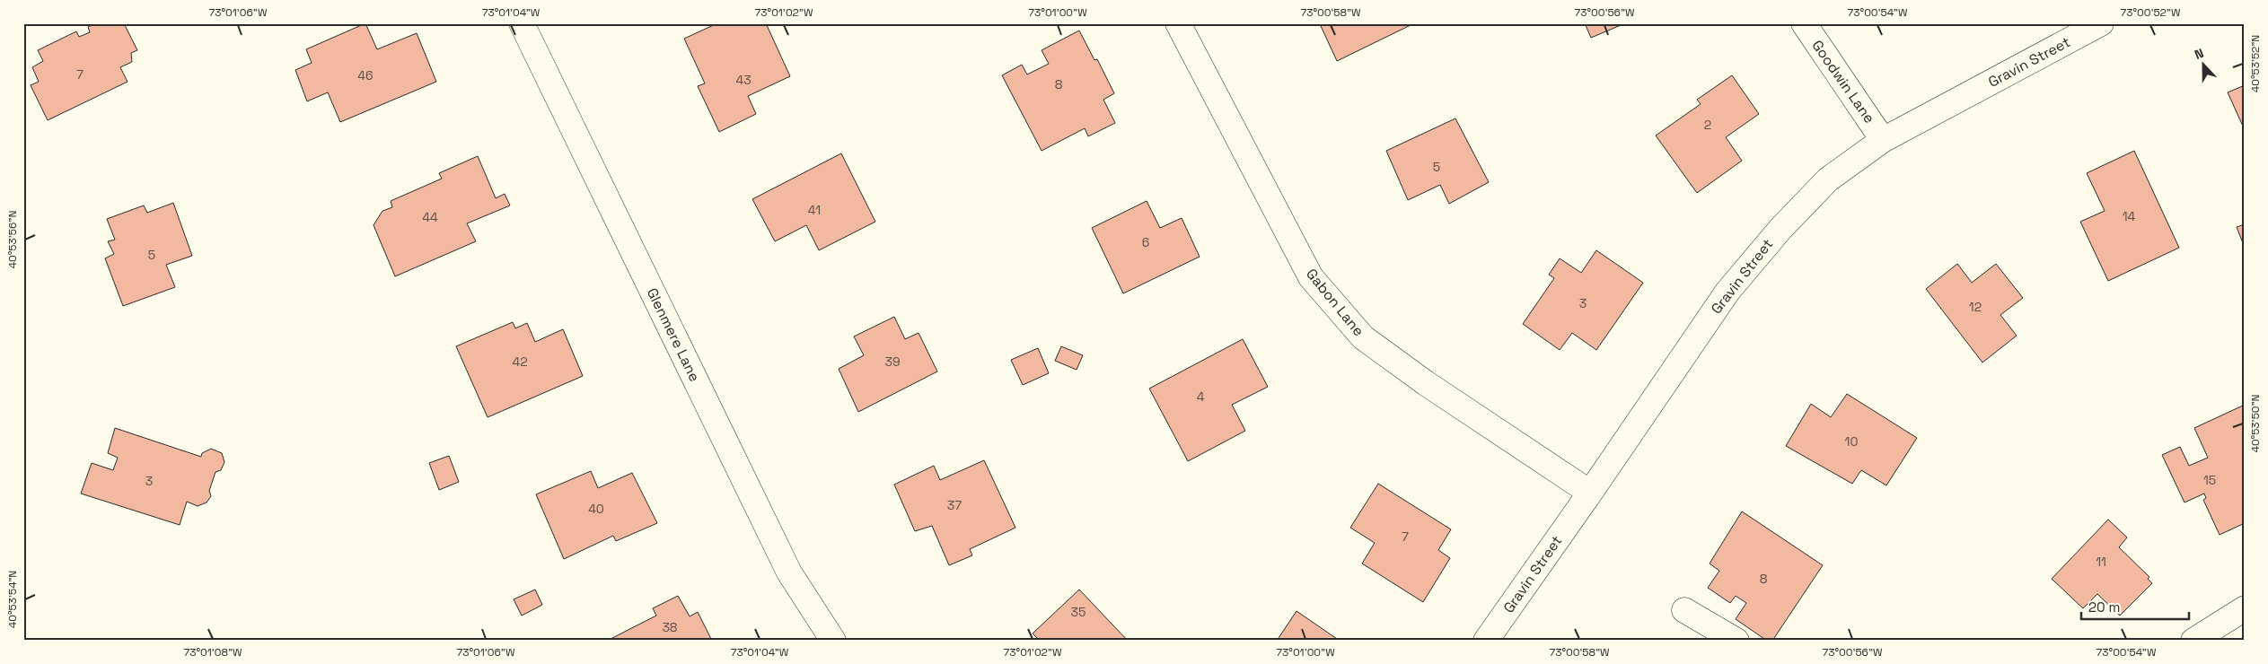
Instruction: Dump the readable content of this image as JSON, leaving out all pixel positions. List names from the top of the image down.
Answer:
{
  "streets": {
    "street": [
      "Gravin Street",
      "Goodwin Lane",
      "Gabon Lane",
      "Glenmere Lane"
    ]
  },
  "crossings": [
    ["Gravin Street", "Goodwin Lane"],
    ["Gravin Street", "Gabon Lane"]
  ],
  "house_numbers": [
    "7",
    "46",
    "43",
    "8",
    "2",
    "5",
    "41",
    "14",
    "44",
    "6",
    "5",
    "3",
    "12",
    "42",
    "39",
    "4",
    "10",
    "15",
    "3",
    "37",
    "40",
    "7",
    "11",
    "8",
    "35",
    "38"
  ],
  "scale_bar": "20 m",
  "north": "top",
  "coordinates": [
    "73°01'06\"W",
    "73°01'04\"W",
    "73°01'02\"W",
    "73°01'00\"W",
    "73°00'58\"W",
    "73°00'56\"W",
    "73°00'54\"W",
    "73°00'52\"W",
    "40°53'52\"N",
    "40°53'56\"N",
    "40°53'50\"N",
    "40°53'54\"N",
    "73°01'08\"W"
  ]
}
